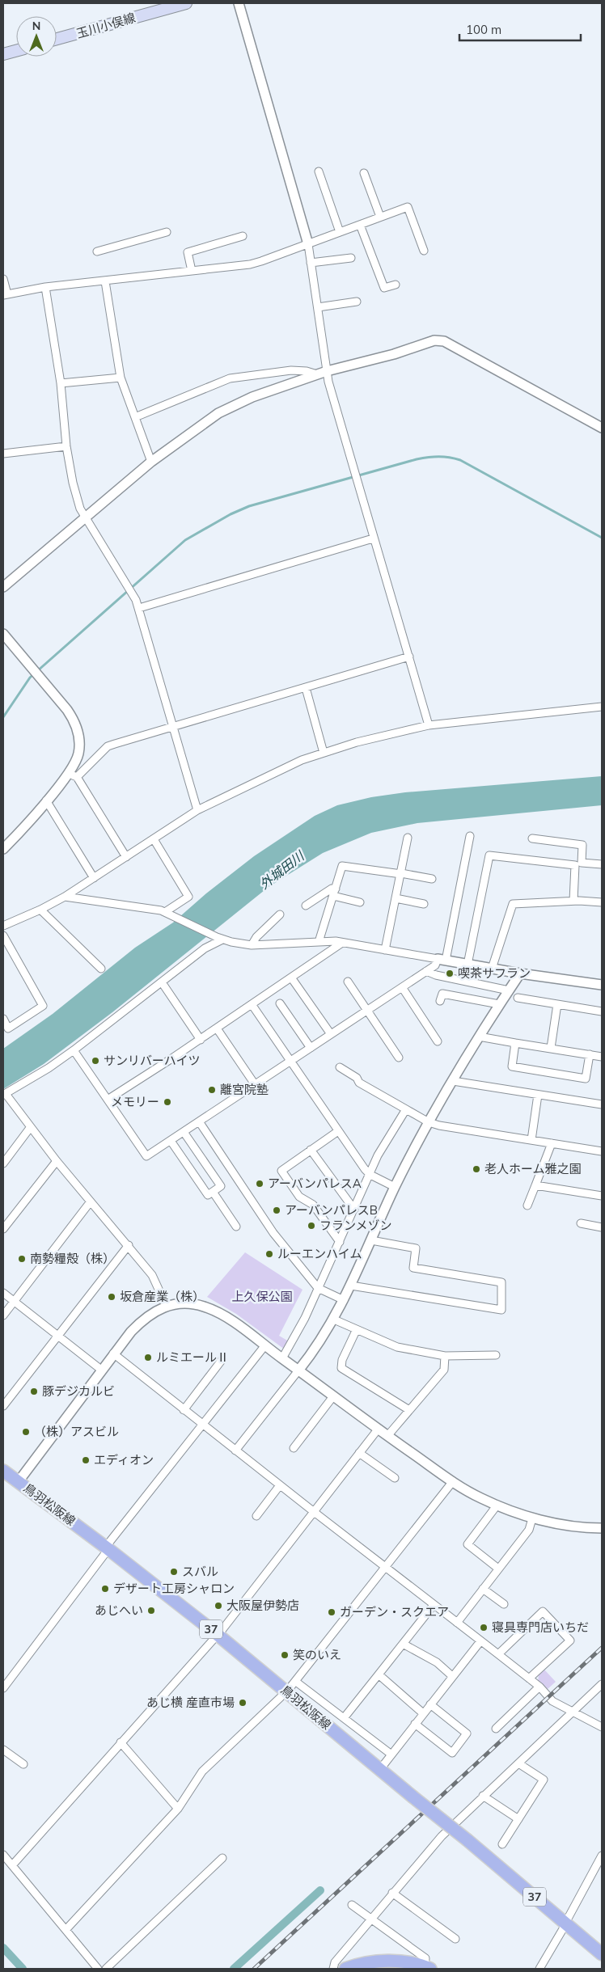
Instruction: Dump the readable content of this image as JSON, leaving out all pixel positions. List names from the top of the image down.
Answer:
{
  "streets": {
    "main road": ["玉川小俣線", "鳥羽松阪線", "37"]
  },
  "water": ["外城田川"],
  "parks": ["上久保公園"],
  "places": [
    "喫茶サフラン",
    "サンリバーハイツ",
    "離宮院塾",
    "メモリー",
    "老人ホーム雅之園",
    "アーバンパレスA",
    "アーバンパレスB",
    "フランメゾン",
    "ルーエンハイム",
    "南勢糧殻（株）",
    "坂倉産業（株）",
    "ルミエールⅡ",
    "豚デジカルビ",
    "（株）アスビル",
    "エディオン",
    "スバル",
    "デザート工房シャロン",
    "大阪屋伊勢店",
    "あじへい",
    "ガーデン・スクエア",
    "寝具専門店いちだ",
    "笑のいえ",
    "あじ横 産直市場"
  ],
  "scale_bar": "100 m",
  "north": "top"
}
